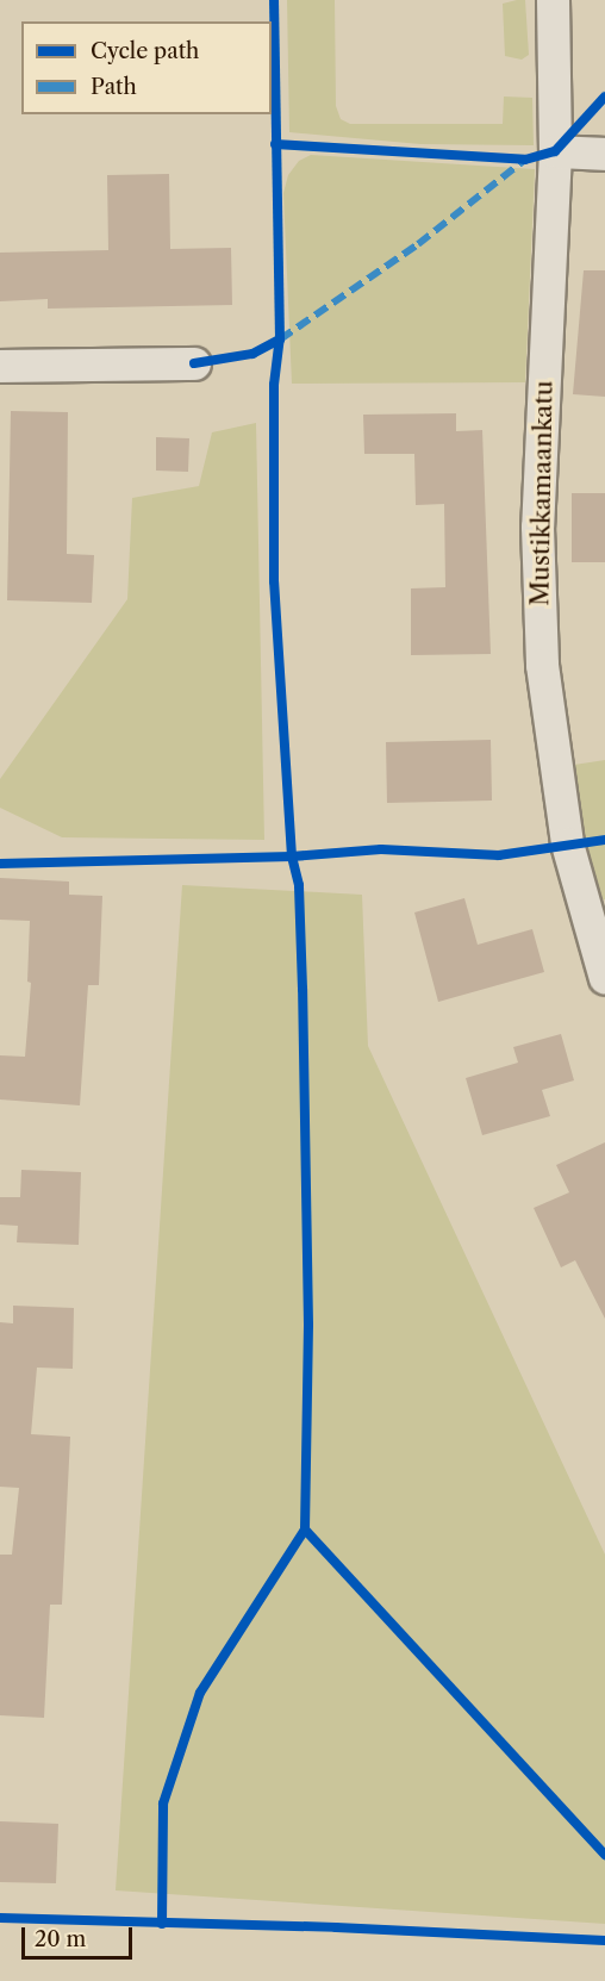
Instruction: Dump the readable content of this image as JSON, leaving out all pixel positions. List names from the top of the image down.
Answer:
{
  "streets": {
    "street": ["Mustikkamaankatu"]
  },
  "legend": ["Cycle path", "Path"],
  "scale_bar": "20 m"
}
